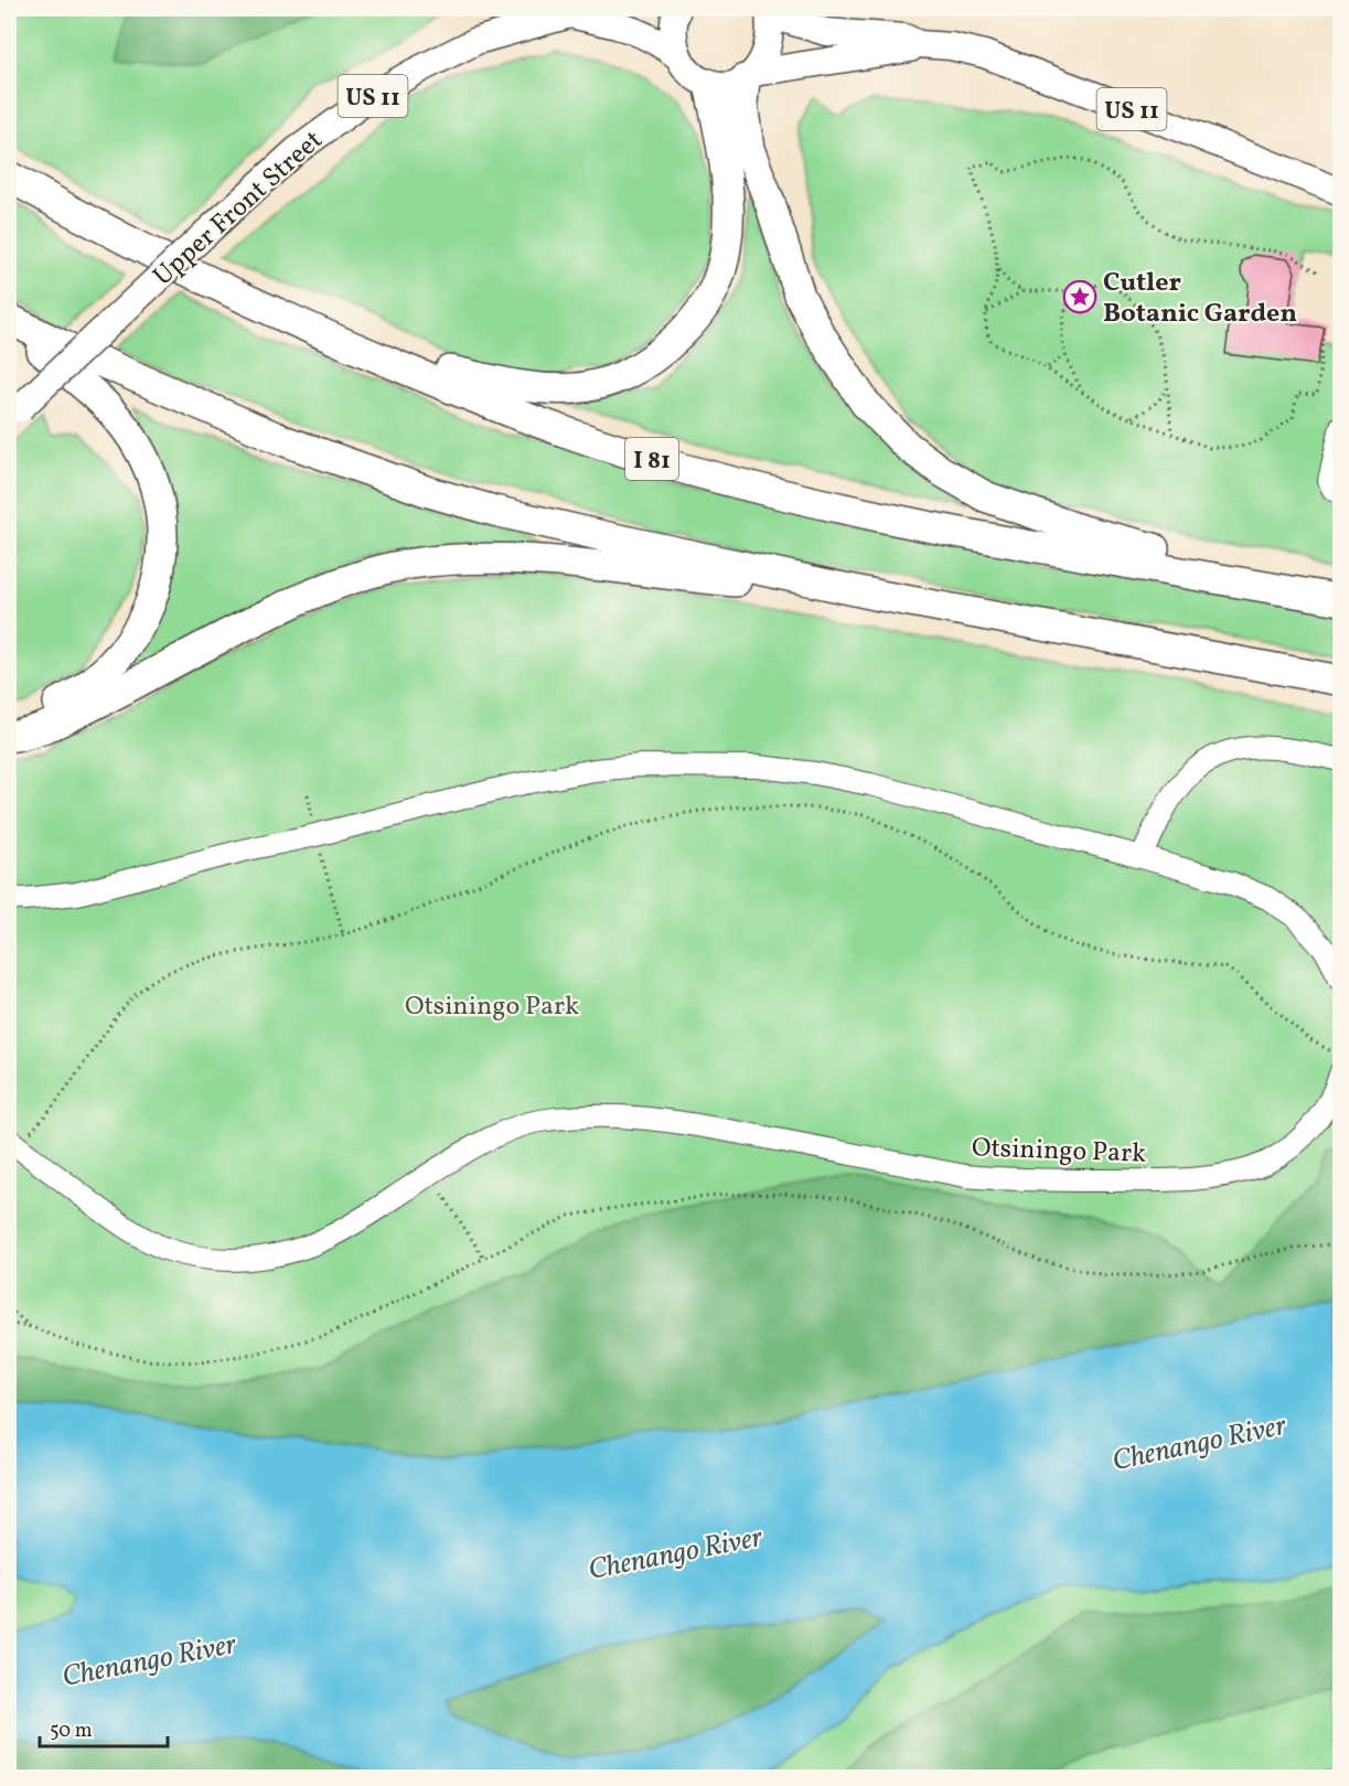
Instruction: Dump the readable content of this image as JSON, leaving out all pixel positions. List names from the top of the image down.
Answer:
{
  "streets": {
    "highway": ["I 81"],
    "main road": ["US 11", "Upper Front Street"],
    "lane": ["Otsiningo Park"]
  },
  "crossings": [
    ["US 11", "Upper Front Street"]
  ],
  "water": ["Chenango River"],
  "parks": ["Otsiningo Park"],
  "places": {
    "place": ["Cutler Botanic Garden"]
  },
  "scale_bar": "50 m"
}
